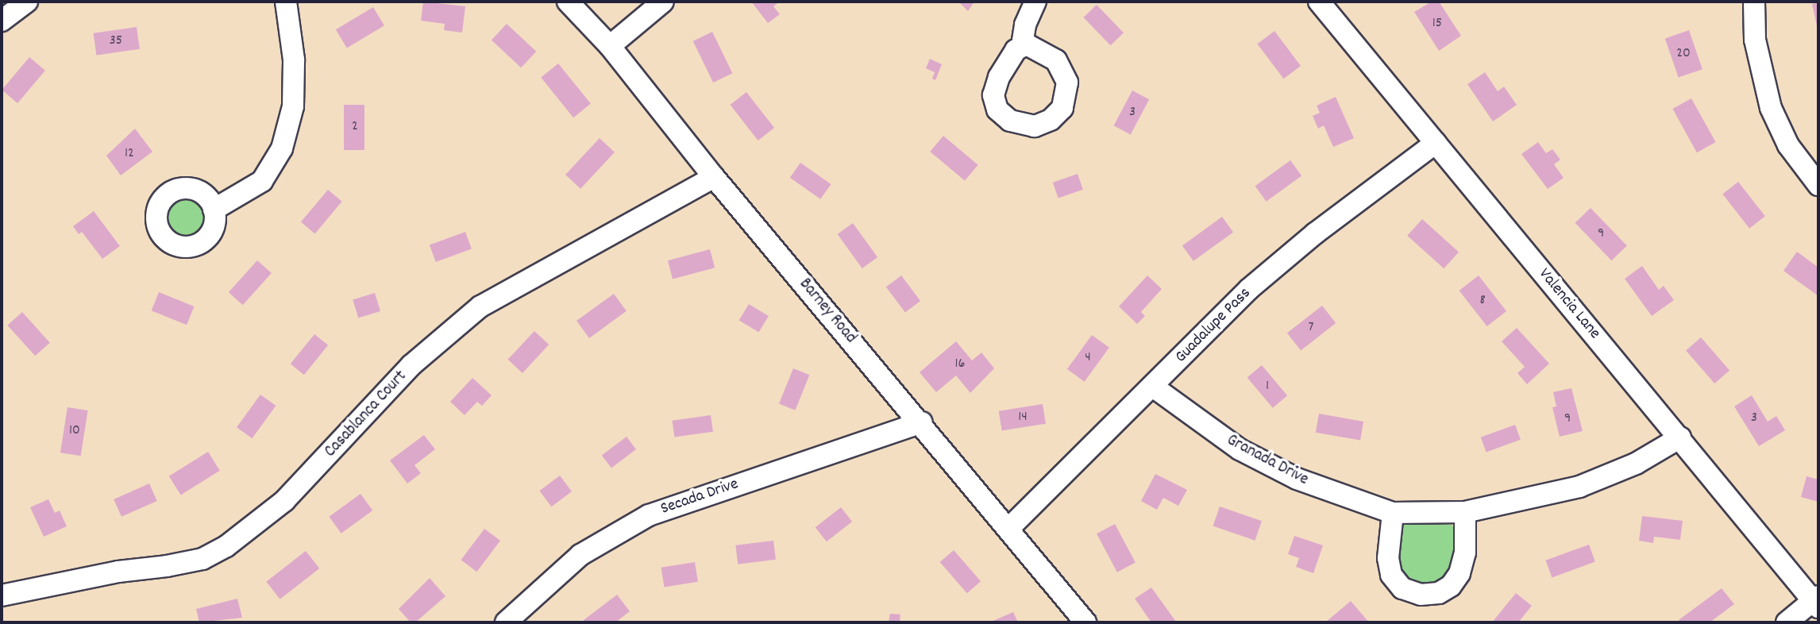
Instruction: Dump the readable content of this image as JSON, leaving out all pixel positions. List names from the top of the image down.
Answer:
{
  "streets": {
    "street": [
      "Valencia Lane",
      "Barney Road",
      "Guadalupe Pass",
      "Casablanca Court",
      "Granada Drive",
      "Secada Drive"
    ]
  },
  "crossings": [
    ["Valencia Lane", "Guadalupe Pass"],
    ["Valencia Lane", "Granada Drive"],
    ["Barney Road", "Guadalupe Pass"],
    ["Barney Road", "Casablanca Court"],
    ["Barney Road", "Secada Drive"],
    ["Guadalupe Pass", "Granada Drive"]
  ],
  "house_numbers": [
    "15",
    "35",
    "20",
    "3",
    "2",
    "12",
    "9",
    "8",
    "7",
    "4",
    "16",
    "1",
    "14",
    "3",
    "9",
    "10"
  ]
}
